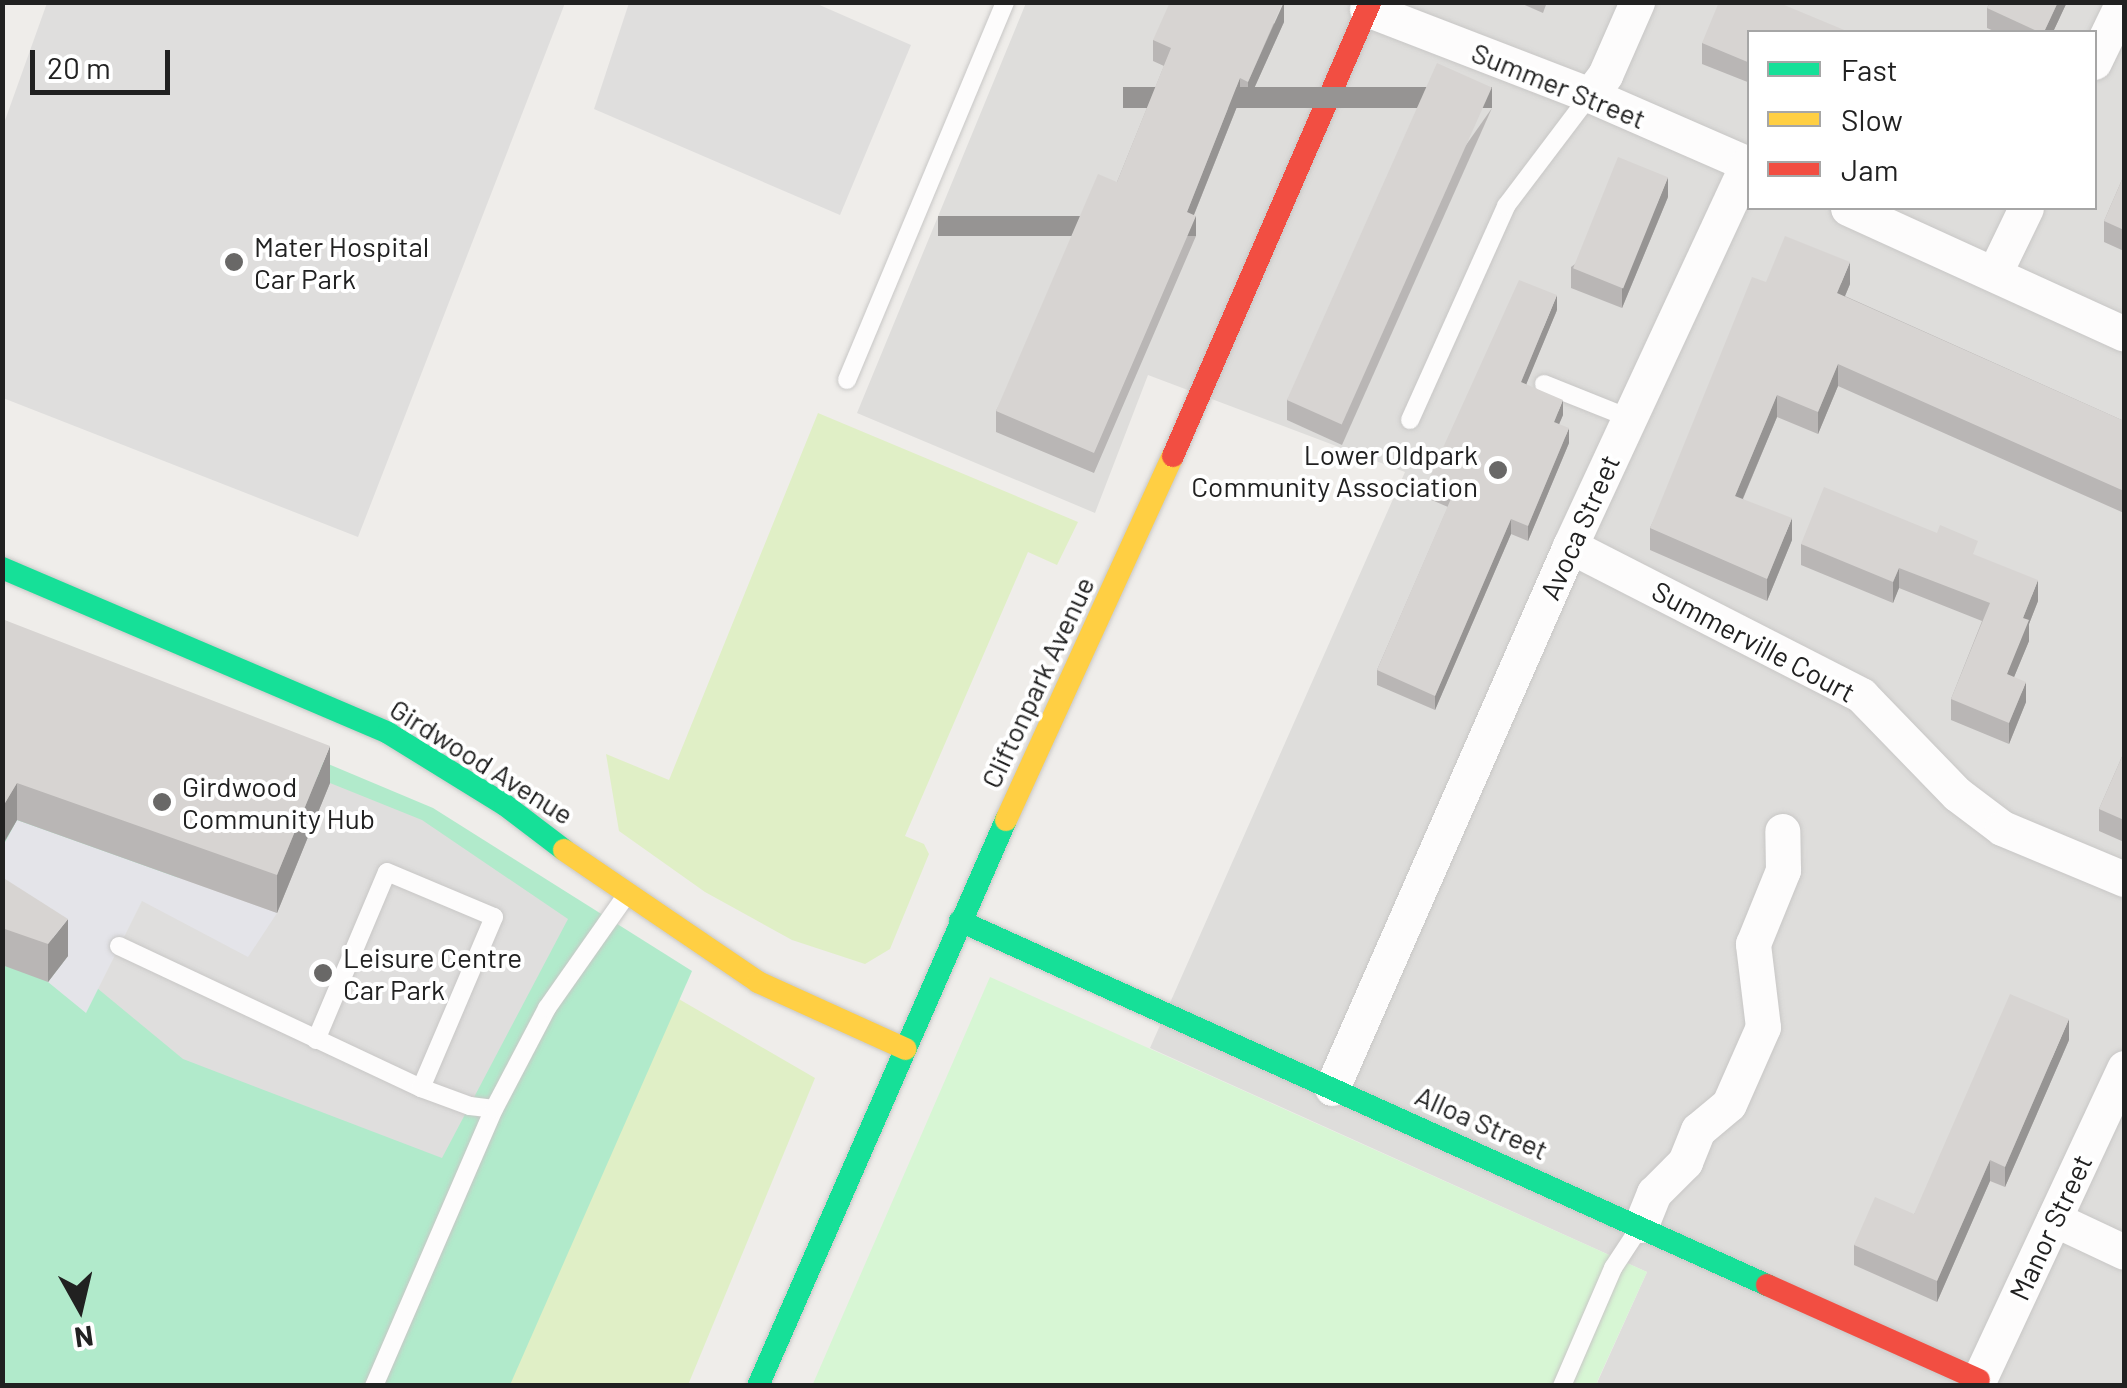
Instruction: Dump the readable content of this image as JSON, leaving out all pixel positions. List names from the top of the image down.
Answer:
{
  "streets": {
    "street": [
      "Summer Street",
      "Avoca Street",
      "Summerville Court",
      "Cliftonpark Avenue",
      "Girdwood Avenue",
      "Alloa Street",
      "Manor Street"
    ]
  },
  "crossings": [
    ["Summer Street", "Cliftonpark Avenue"],
    ["Avoca Street", "Summerville Court"],
    ["Avoca Street", "Alloa Street"],
    ["Cliftonpark Avenue", "Girdwood Avenue"],
    ["Cliftonpark Avenue", "Alloa Street"],
    ["Alloa Street", "Manor Street"]
  ],
  "places": [
    "Mater Hospital Car Park",
    "Lower Oldpark Community Association",
    "Girdwood Community Hub",
    "Leisure Centre Car Park"
  ],
  "legend": ["Fast", "Slow", "Jam"],
  "scale_bar": "20 m",
  "north": "bottom"
}
